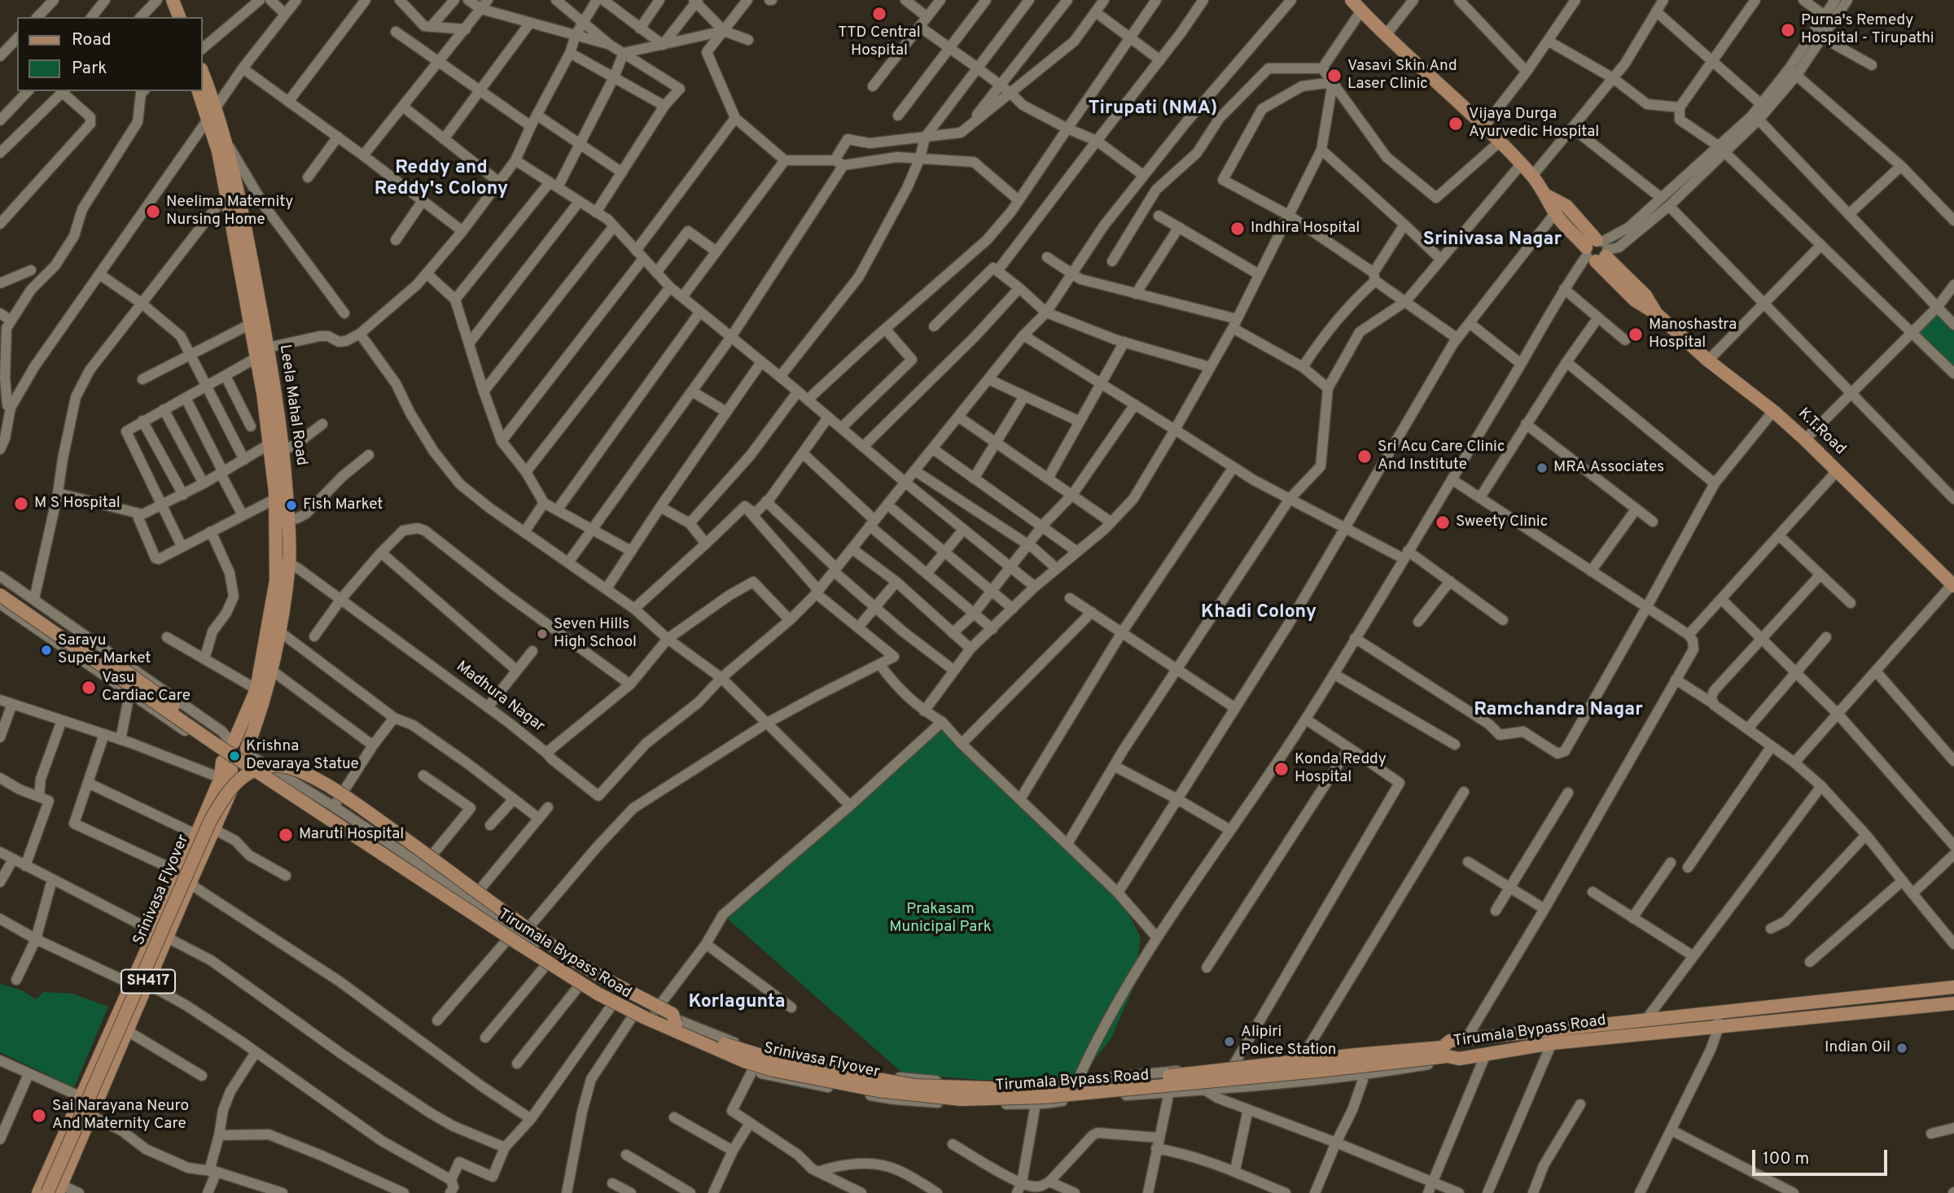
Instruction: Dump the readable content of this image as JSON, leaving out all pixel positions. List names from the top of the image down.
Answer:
{
  "streets": {
    "main road": [
      "Leela Mahal Road",
      "K.T.Road",
      "Srinivasa Flyover",
      "Tirumala Bypass Road",
      "SH417"
    ],
    "street": ["Madhura Nagar"]
  },
  "crossings": [
    ["Leela Mahal Road", "Madhura Nagar"],
    ["Leela Mahal Road", "Tirumala Bypass Road"],
    ["Leela Mahal Road", "SH417"],
    ["Srinivasa Flyover", "Tirumala Bypass Road"],
    ["Tirumala Bypass Road", "SH417"]
  ],
  "districts": [
    "Tirupati (NMA)",
    "Reddy and Reddy's Colony",
    "Srinivasa Nagar",
    "Khadi Colony",
    "Ramchandra Nagar",
    "Korlagunta"
  ],
  "parks": ["Prakasam Municipal Park"],
  "places": [
    "TTD Central Hospital",
    "Purna's Remedy Hospital - Tirupathi",
    "Vasavi Skin And Laser Clinic",
    "Vijaya Durga Ayurvedic Hospital",
    "Neelima Maternity Nursing Home",
    "Indhira Hospital",
    "Manoshastra Hospital",
    "Sri Acu Care Clinic And Institute",
    "MRA Associates",
    "M S Hospital",
    "Fish Market",
    "Sweety Clinic",
    "Seven Hills High School",
    "Sarayu Super Market",
    "Vasu Cardiac Care",
    "Krishna Devaraya Statue",
    "Konda Reddy Hospital",
    "Maruti Hospital",
    "Alipiri Police Station",
    "Indian Oil",
    "Sai Narayana Neuro And Maternity Care"
  ],
  "legend": ["Road", "Park"],
  "scale_bar": "100 m"
}
